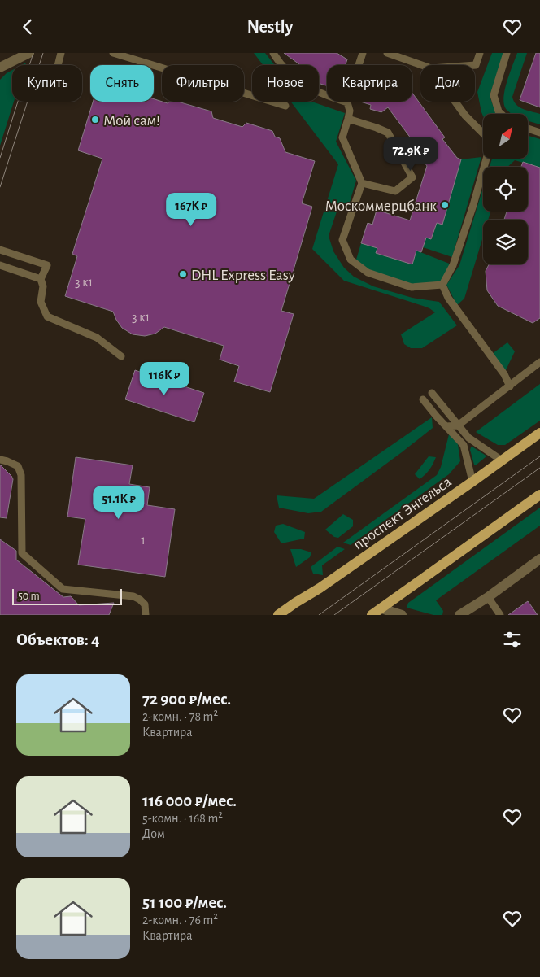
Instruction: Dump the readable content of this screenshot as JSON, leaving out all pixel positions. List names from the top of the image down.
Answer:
{
  "streets": {
    "main road": ["проспект Энгельса"]
  },
  "places": ["Мой сам!", "Москоммерцбанк", "DHL Express Easy"],
  "house_numbers": ["3 к1", "3 к1", "1"],
  "scale_bar": "50 m",
  "north": "top right",
  "page": {
    "header": "Nestly",
    "chip": [
      "Купить",
      "Снять",
      "Фильтры",
      "Новое",
      "Квартира",
      "Дом"
    ],
    "price": [
      "72.9K ₽",
      "167K ₽",
      "116K ₽",
      "51.1K ₽"
    ],
    "scale": "50 m",
    "heading": "Объектов: 4",
    "list": [
      {
        "name": "72 900 ₽/мес.",
        "note": "2-комн. · 78 m² · Квартира"
      },
      {
        "name": "116 000 ₽/мес.",
        "note": "5-комн. · 168 m² · Дом"
      },
      {
        "name": "51 100 ₽/мес.",
        "note": "2-комн. · 76 m² · Квартира"
      }
    ]
  }
}
